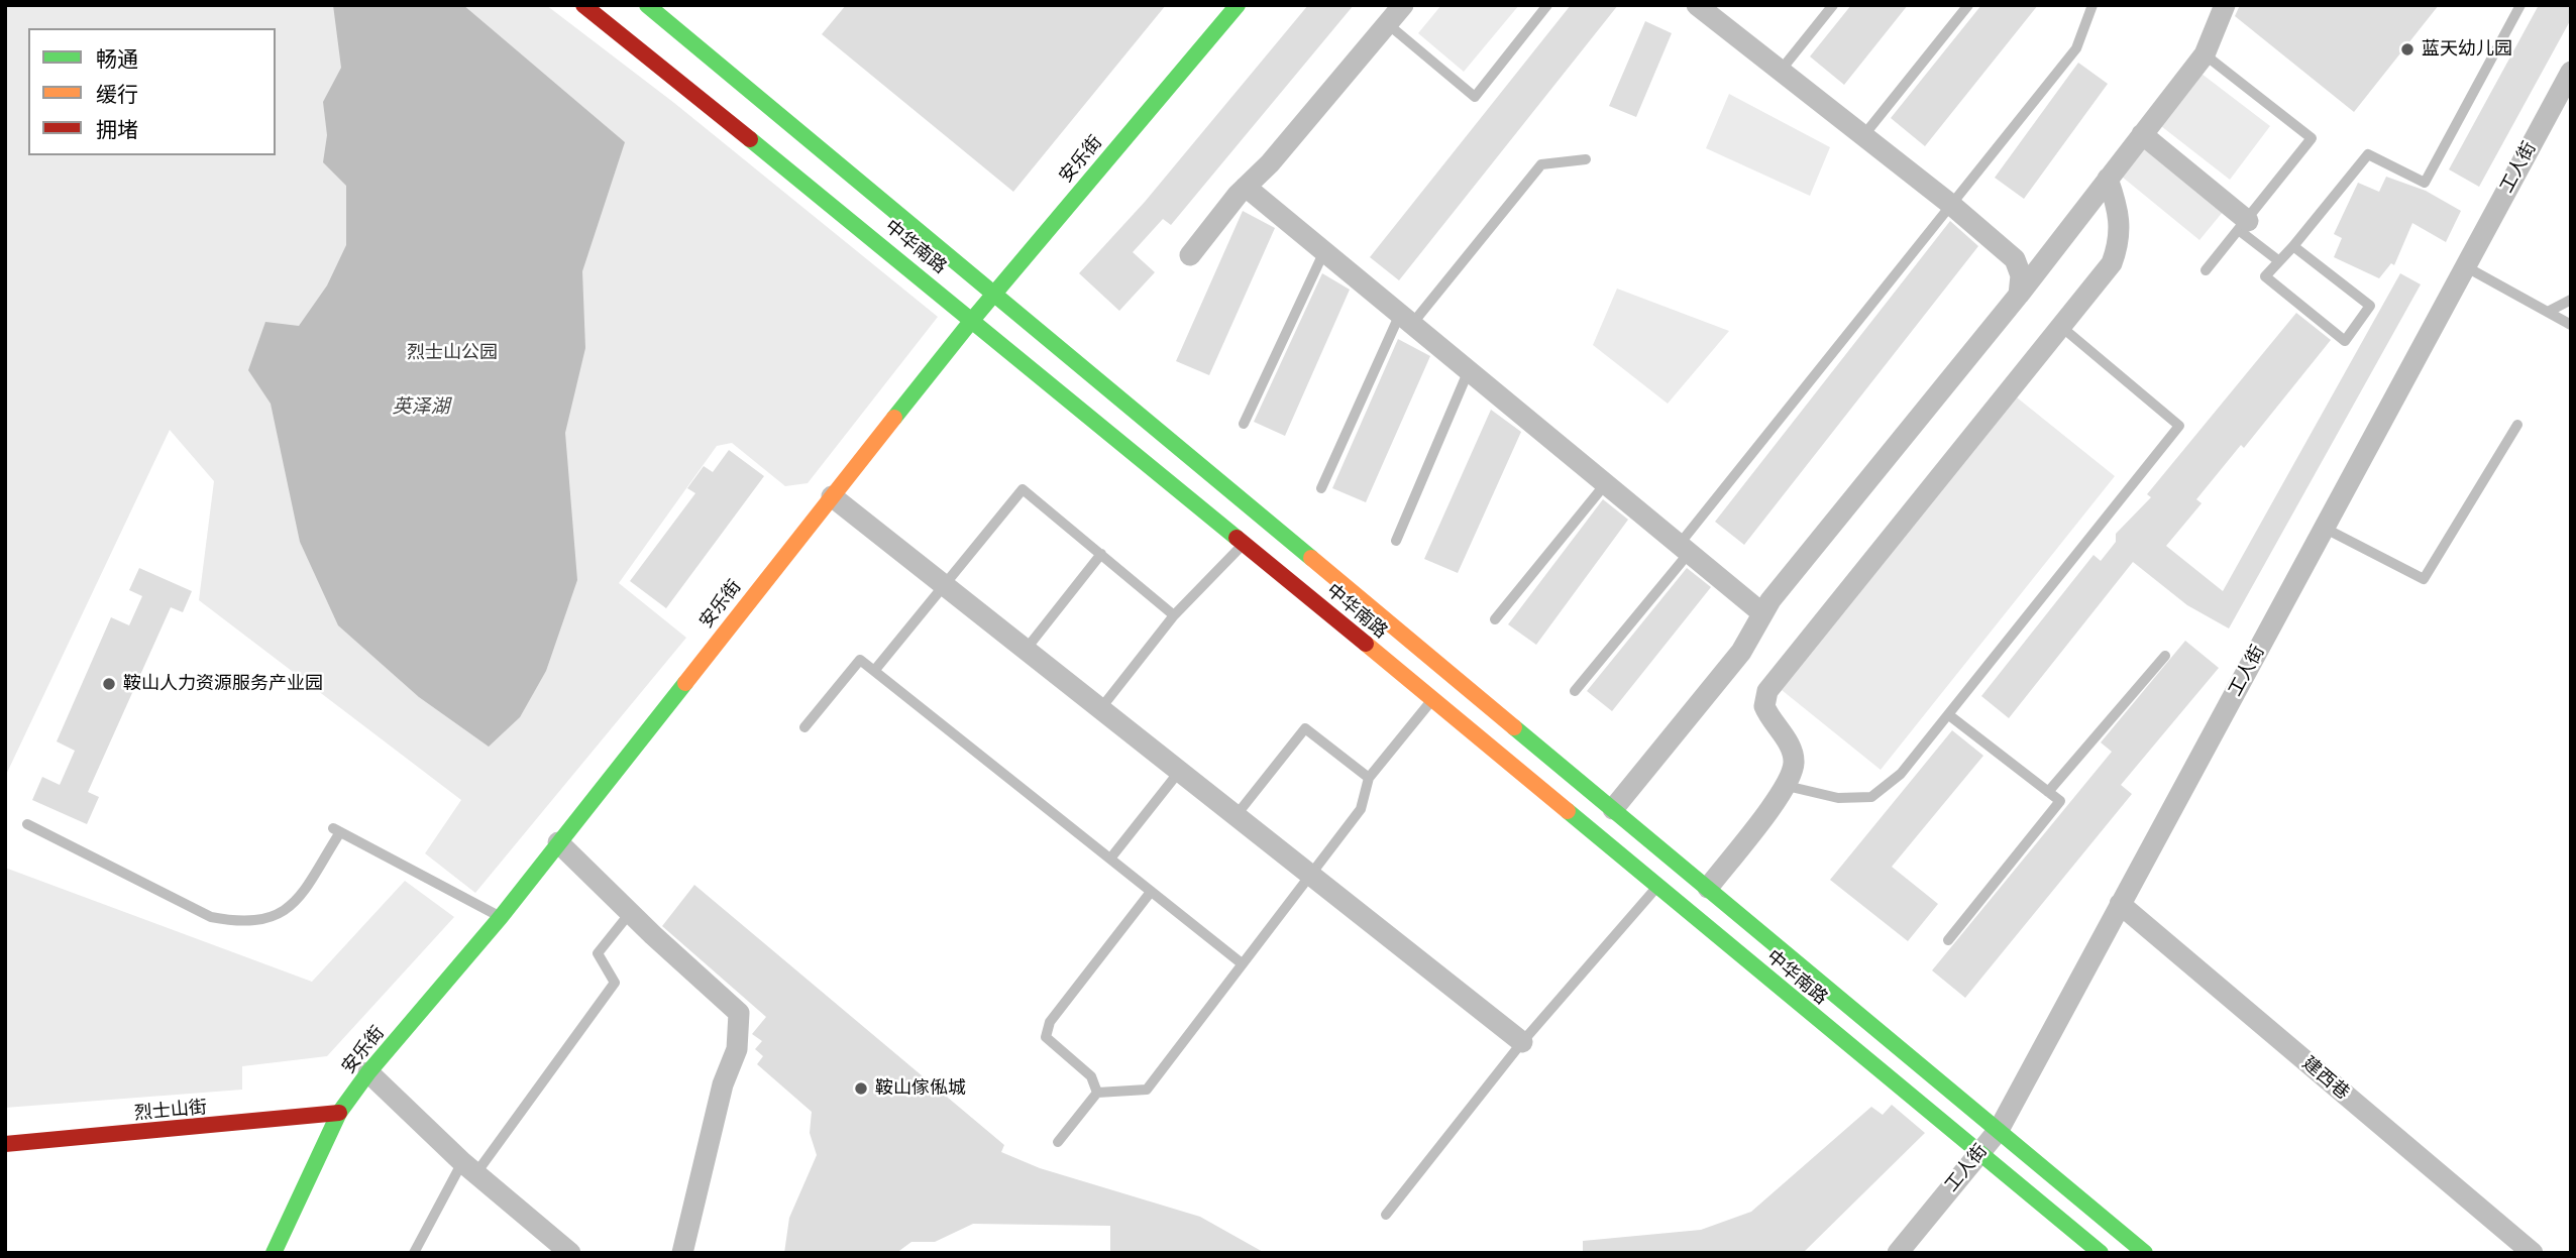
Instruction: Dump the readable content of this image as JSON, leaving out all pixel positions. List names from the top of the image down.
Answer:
{
  "streets": {
    "main road": ["安乐街", "中华南路", "烈士山街"],
    "street": ["工人街", "建西巷"]
  },
  "crossings": [
    ["安乐街", "中华南路"],
    ["安乐街", "烈士山街"],
    ["工人街", "中华南路"],
    ["工人街", "建西巷"]
  ],
  "water": ["英泽湖"],
  "parks": ["烈士山公园"],
  "places": ["蓝天幼儿园", "鞍山人力资源服务产业园", "鞍山傢俬城"],
  "legend": ["畅通", "缓行", "拥堵"]
}
